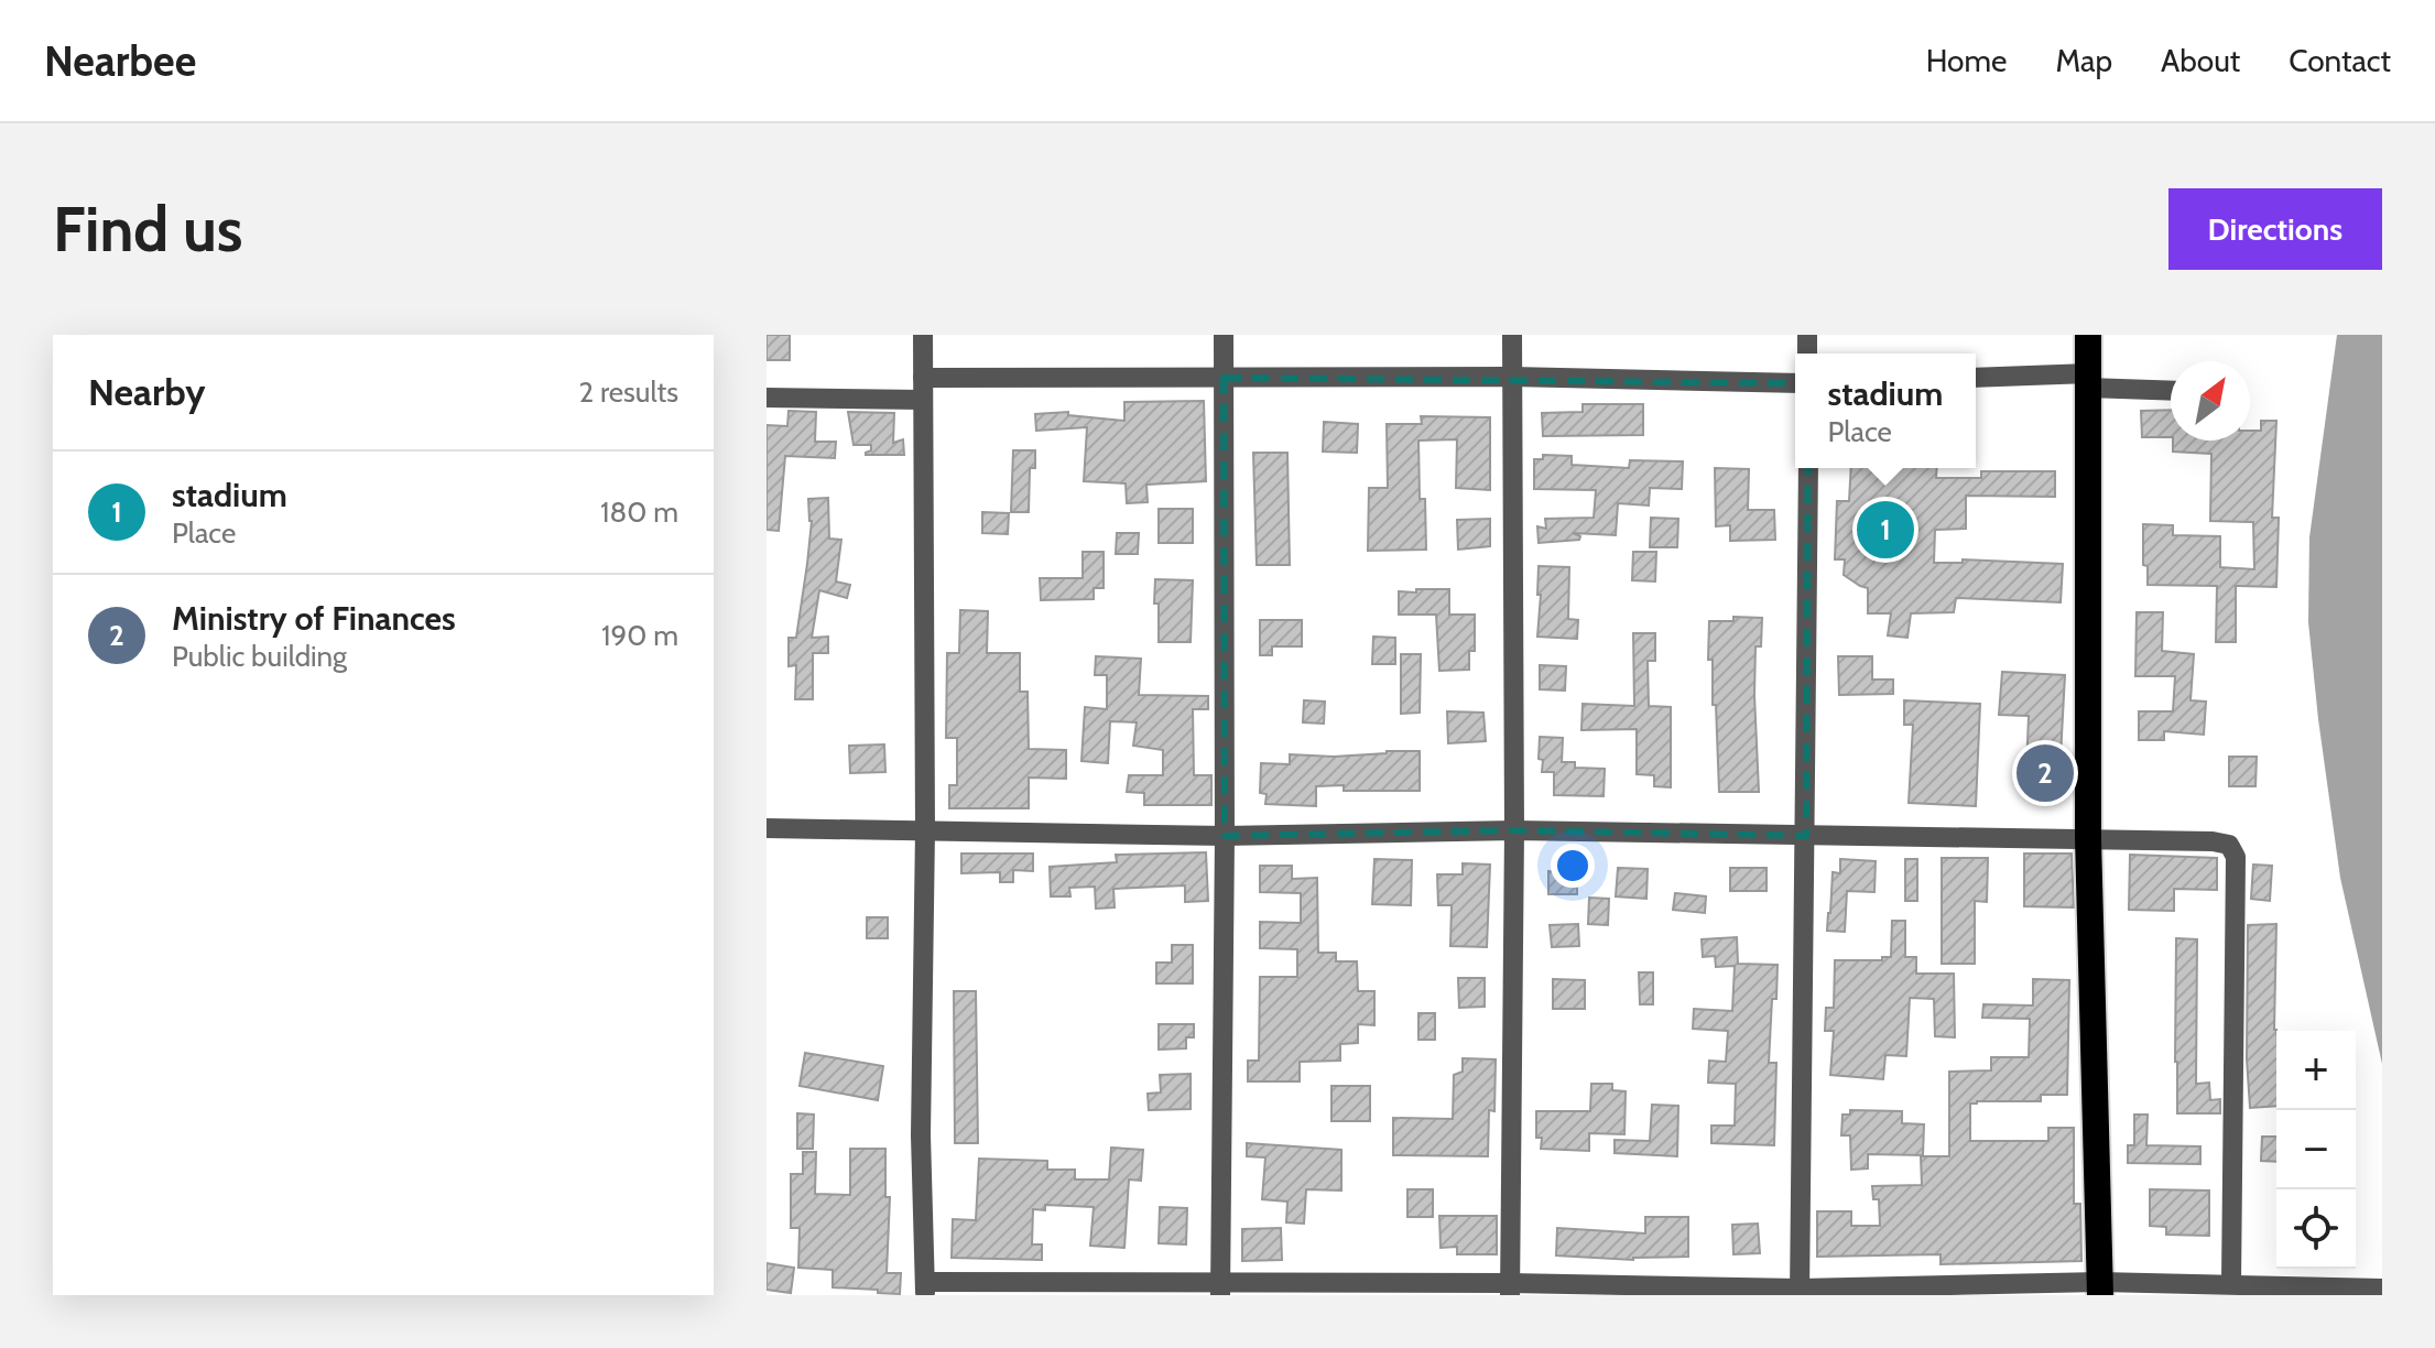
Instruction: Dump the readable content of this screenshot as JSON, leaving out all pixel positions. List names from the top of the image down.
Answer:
{
  "north": "top right",
  "page": {
    "header": "Nearbee",
    "nav": [
      "Home",
      "Map",
      "About",
      "Contact"
    ],
    "buttons": "Directions",
    "title": "Find us",
    "heading": ["Nearby", "2 results"],
    "popup": ["stadium", "Place"],
    "list": [
      {
        "mark": "1",
        "name": "stadium",
        "note": "Place",
        "value": "180 m"
      },
      {
        "mark": "2",
        "name": "Ministry of Finances",
        "note": "Public building",
        "value": "190 m"
      }
    ],
    "pins": ["1", "2"],
    "map_buttons": ["+", "−"]
  }
}
